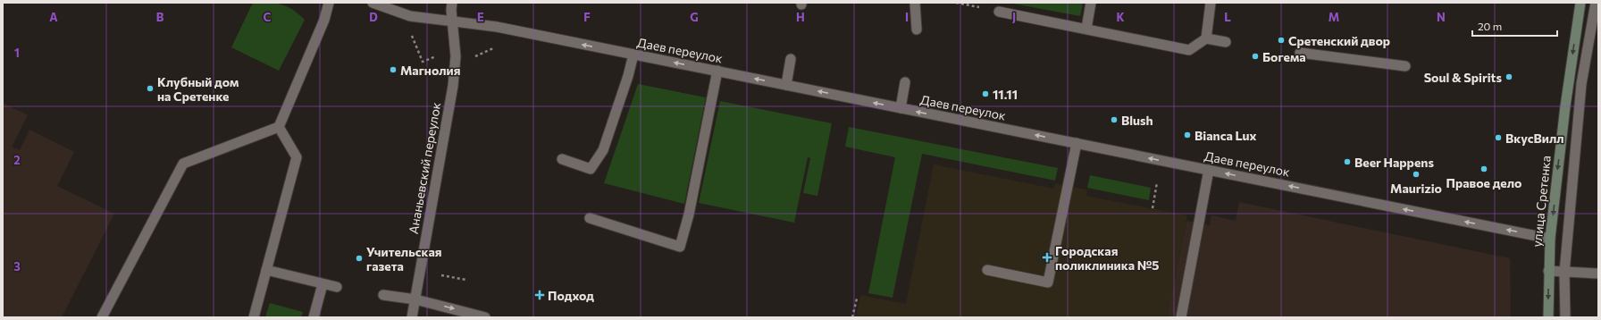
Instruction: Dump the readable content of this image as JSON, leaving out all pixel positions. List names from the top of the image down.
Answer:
{
  "streets": {
    "main road": ["улица Сретенка"],
    "street": ["Даев переулок", "Ананьевский переулок"]
  },
  "crossings": [
    ["Даев переулок", "Ананьевский переулок"],
    ["Даев переулок", "улица Сретенка"]
  ],
  "one_way": ["Даев переулок", "улица Сретенка"],
  "places": {
    "other": [
      "Сретенский двор",
      "Богема",
      "Магнолия",
      "Soul & Spirits",
      "Клубный дом на Сретенке",
      "11.11",
      "Blush",
      "Bianca Lux",
      "ВкусВилл",
      "Beer Happens",
      "Правое дело",
      "Maurizio",
      "Учительская газета"
    ],
    "health": ["Городская поликлиника №5", "Подход"]
  },
  "scale_bar": "20 m",
  "grid": {
    "columns": [
      "A",
      "B",
      "C",
      "D",
      "E",
      "F",
      "G",
      "H",
      "I",
      "J",
      "K",
      "L",
      "M",
      "N"
    ],
    "rows": ["1", "2", "3"]
  }
}
